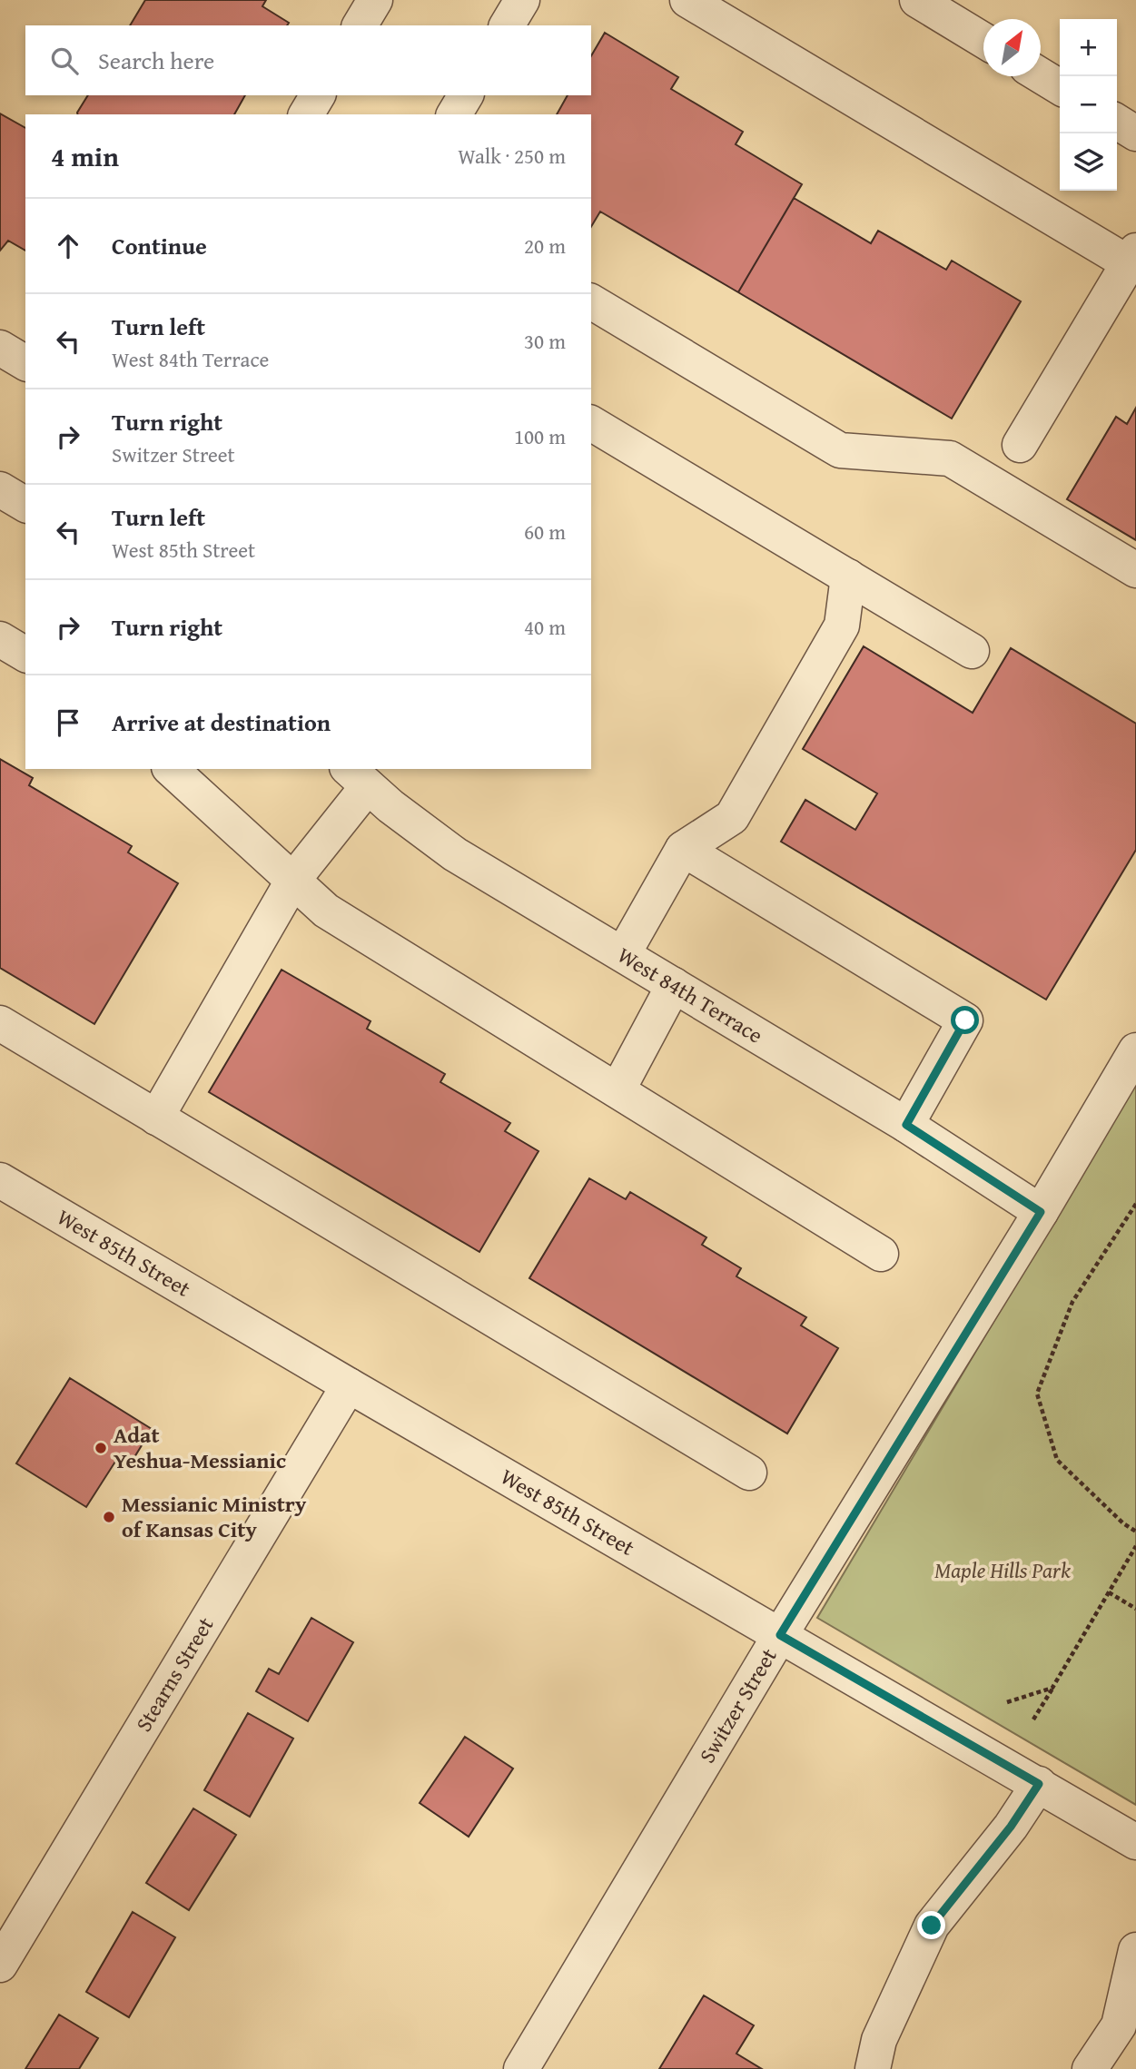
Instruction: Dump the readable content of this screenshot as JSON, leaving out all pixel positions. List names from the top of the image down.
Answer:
{
  "streets": {
    "street": [
      "West 84th Terrace",
      "West 85th Street",
      "Stearns Street",
      "Switzer Street"
    ]
  },
  "crossings": [
    ["West 84th Terrace", "Switzer Street"],
    ["West 85th Street", "Stearns Street"],
    ["West 85th Street", "Switzer Street"]
  ],
  "parks": ["Maple Hills Park"],
  "places": ["Adat Yeshua-Messianic", "Messianic Ministry of Kansas City"],
  "north": "top right",
  "page": {
    "map_buttons": ["+", "−"],
    "search": "Search here",
    "heading": ["4 min", "Walk · 250 m"],
    "list": [
      ["Continue", "20 m"],
      ["Turn left", "West 84th Terrace", "30 m"],
      ["Turn right", "Switzer Street", "100 m"],
      ["Turn left", "West 85th Street", "60 m"],
      ["Turn right", "40 m"],
      "Arrive at destination"
    ]
  }
}
